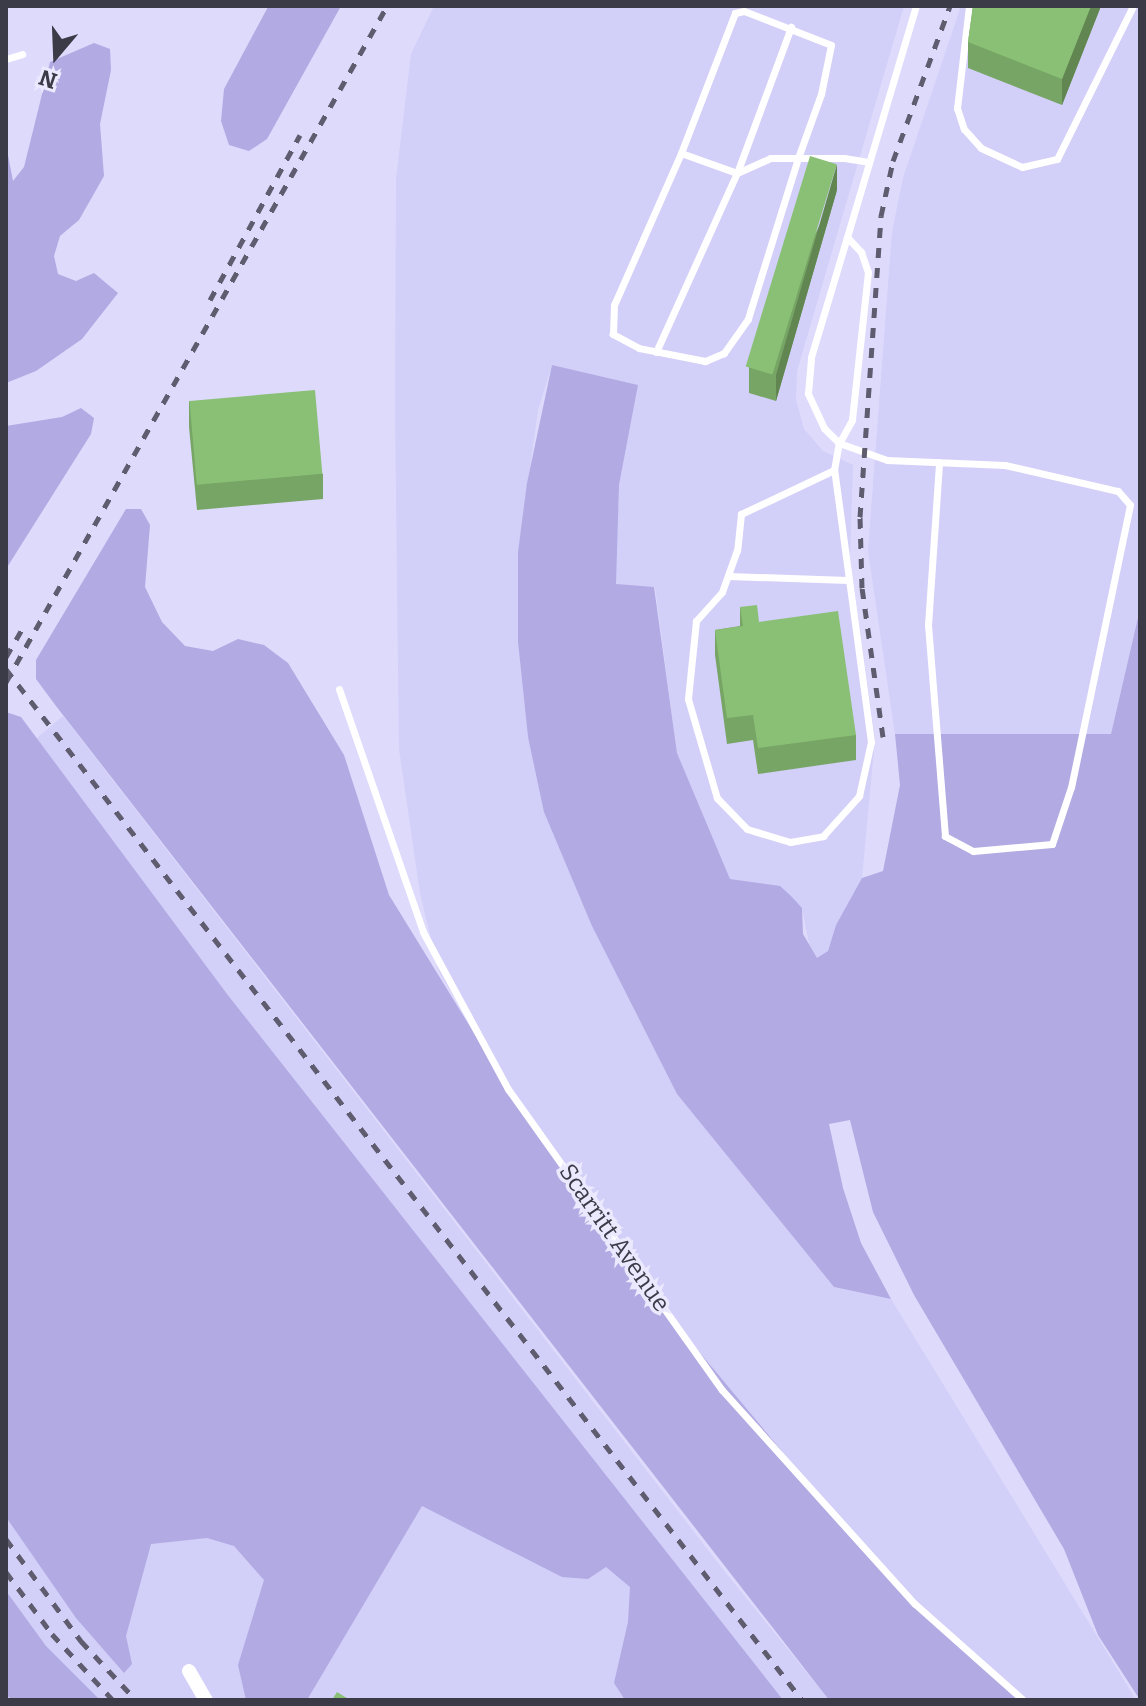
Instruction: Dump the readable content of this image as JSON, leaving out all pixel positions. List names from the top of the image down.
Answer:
{
  "streets": {
    "lane": ["Scarritt Avenue"]
  },
  "north": "bottom"
}
